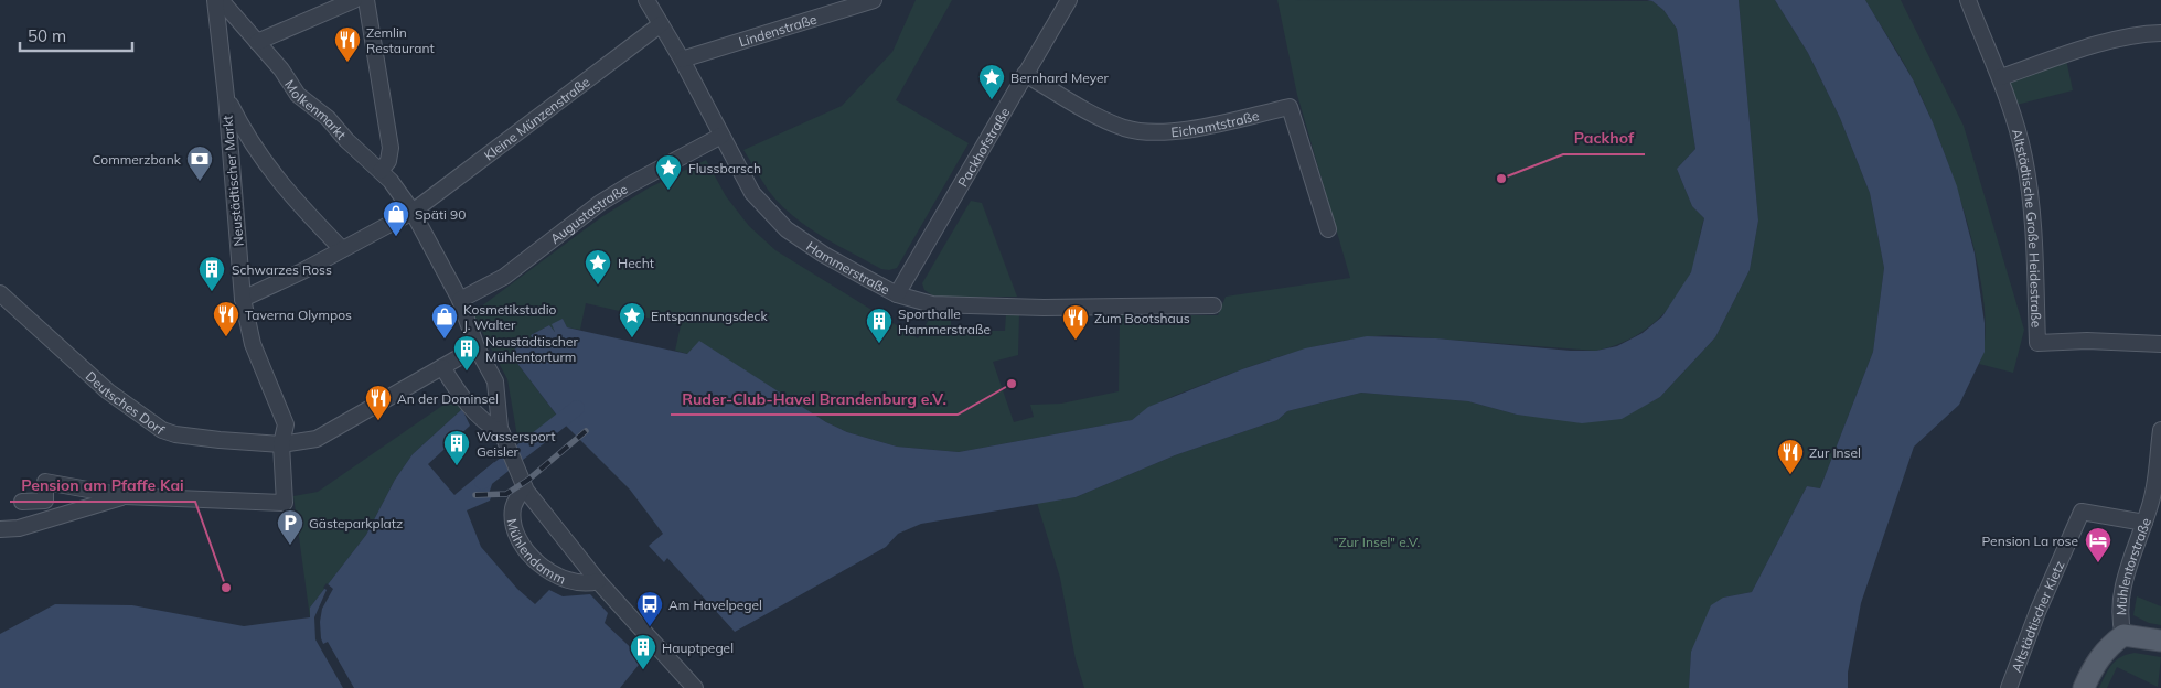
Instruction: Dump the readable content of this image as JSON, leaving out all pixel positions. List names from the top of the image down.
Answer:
{
  "streets": {
    "main road": ["Mühlentorstraße"],
    "street": [
      "Lindenstraße",
      "Molkenmarkt",
      "Kleine Münzenstraße",
      "Eichamtstraße",
      "Packhofstraße",
      "Neustädtischer Markt",
      "Augustastraße",
      "Altstädtische Große Heidestraße",
      "Hammerstraße",
      "Deutsches Dorf",
      "Mühlendamm",
      "Altstädtischer Kietz"
    ]
  },
  "crossings": [
    ["Lindenstraße", "Hammerstraße"],
    ["Molkenmarkt", "Kleine Münzenstraße"],
    ["Molkenmarkt", "Augustastraße"],
    ["Molkenmarkt", "Mühlendamm"],
    ["Kleine Münzenstraße", "Hammerstraße"],
    ["Eichamtstraße", "Packhofstraße"],
    ["Packhofstraße", "Hammerstraße"],
    ["Neustädtischer Markt", "Deutsches Dorf"],
    ["Augustastraße", "Hammerstraße"],
    ["Augustastraße", "Mühlendamm"],
    ["Deutsches Dorf", "Mühlendamm"],
    ["Mühlentorstraße", "Altstädtischer Kietz"]
  ],
  "parks": ["\"Zur Insel\" e.V."],
  "places": {
    "restaurant": [
      "Zemlin Restaurant",
      "Taverna Olympos",
      "Zum Bootshaus",
      "An der Dominsel",
      "Zur Insel"
    ],
    "place": [
      "Bernhard Meyer",
      "Flussbarsch",
      "Hecht",
      "Entspannungsdeck"
    ],
    "other": ["Packhof", "Ruder-Club-Havel Brandenburg e.V.", "Pension am Pfaffe Kai"],
    "bank": ["Commerzbank"],
    "shop": ["Späti 90", "Kosmetikstudio J. Walter"],
    "building": [
      "Schwarzes Ross",
      "Sporthalle Hammerstraße",
      "Neustädtischer Mühlentorturm",
      "Wassersport Geisler",
      "Hauptpegel"
    ],
    "parking": ["Gästeparkplatz"],
    "hotel": ["Pension La rose"],
    "bus stop": ["Am Havelpegel"]
  },
  "scale_bar": "50 m"
}
